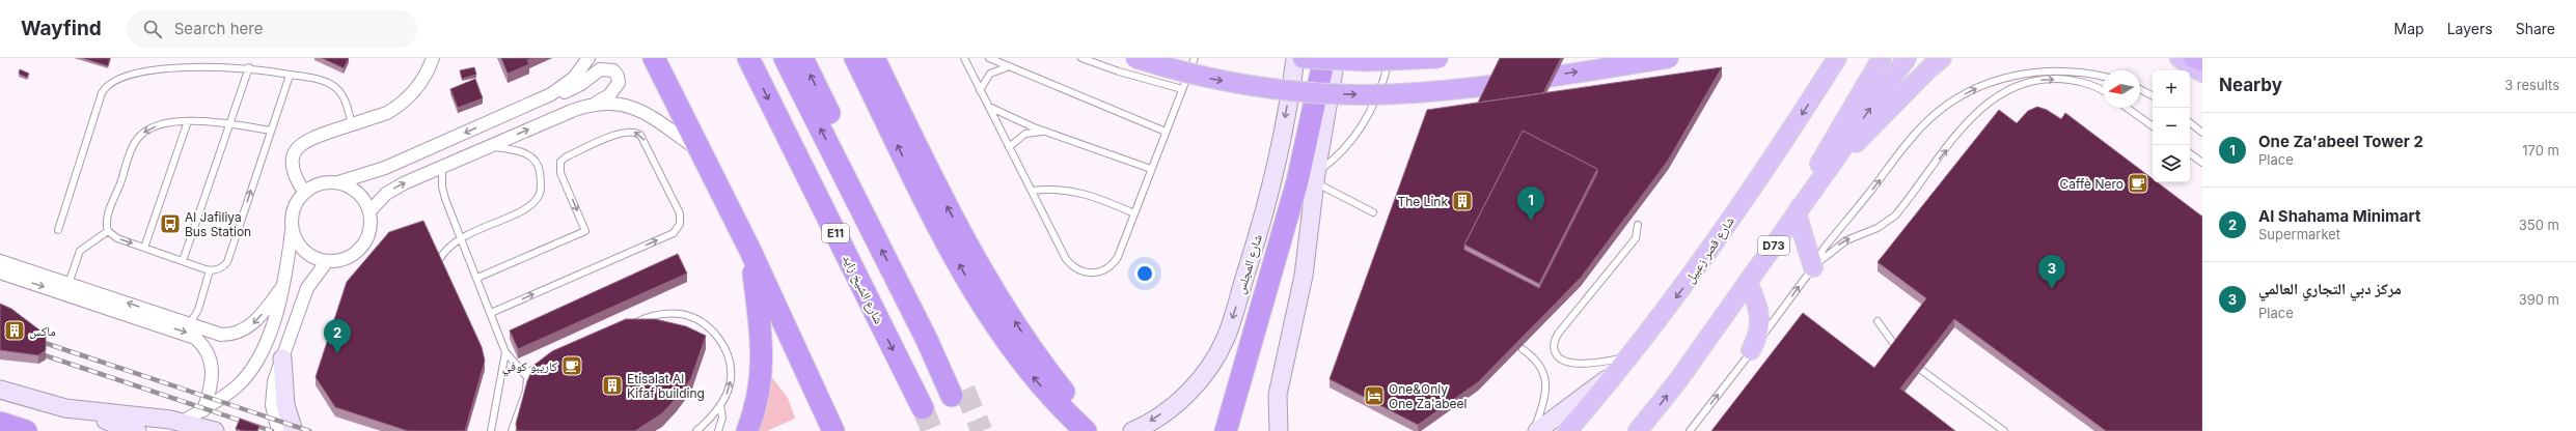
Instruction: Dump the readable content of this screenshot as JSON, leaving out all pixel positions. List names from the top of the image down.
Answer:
{
  "streets": {
    "highway": ["E11", "شارع الشيخ زايد"],
    "main road": ["D73", "شارع قصر زعبيل", "شارع المجلس"]
  },
  "places": {
    "cafe": ["Caffè Nero", "كاريبو كوفي"],
    "building": ["The Link", "ماكس", "Etisalat Al Kifaf building"],
    "bus stop": ["Al Jafiliya Bus Station"],
    "hotel": ["One&Only One Za'abeel"]
  },
  "north": "left",
  "page": {
    "header": "Wayfind",
    "search": "Search here",
    "nav": ["Map", "Layers", "Share"],
    "heading": ["Nearby", "3 results"],
    "map_buttons": ["+", "−"],
    "list": [
      {
        "mark": "1",
        "name": "One Za'abeel Tower 2",
        "note": "Place",
        "value": "170 m"
      },
      {
        "mark": "2",
        "name": "Al Shahama Minimart",
        "note": "Supermarket",
        "value": "350 m"
      },
      {
        "mark": "3",
        "name": "مركز دبي التجاري العالمي",
        "note": "Place",
        "value": "390 m"
      }
    ],
    "pins": ["1", "3", "2"]
  }
}
